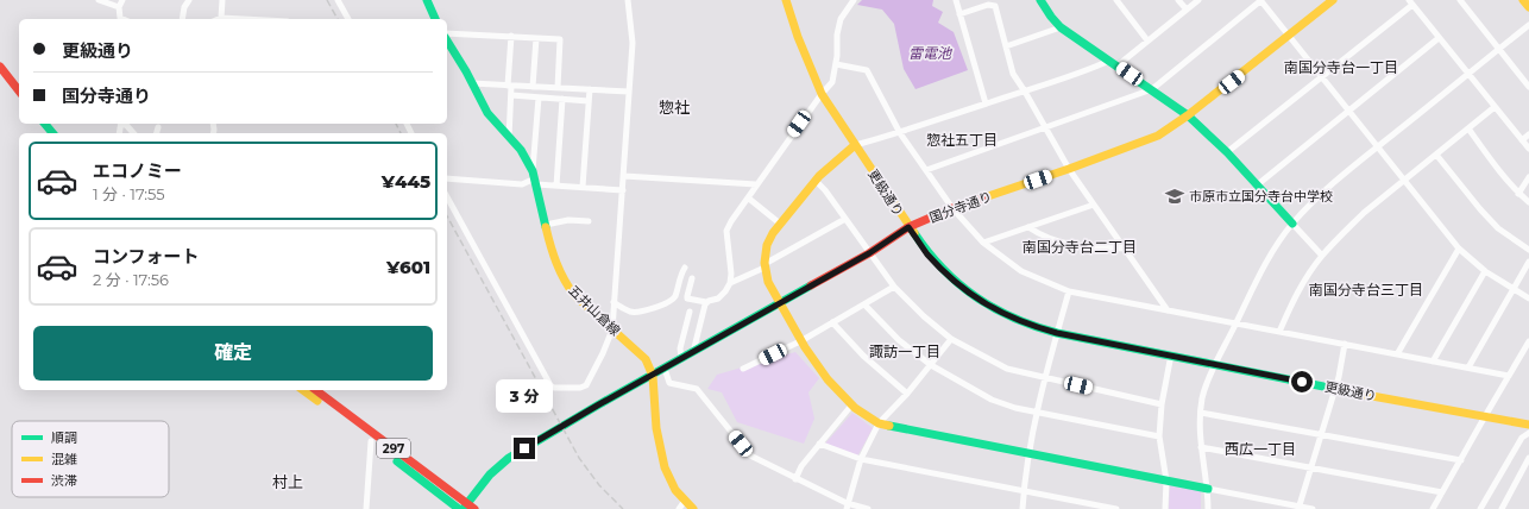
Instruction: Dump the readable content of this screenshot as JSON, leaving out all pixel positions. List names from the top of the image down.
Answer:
{
  "streets": {
    "main road": [
      "更級通り",
      "国分寺通り",
      "五井山倉線",
      "297"
    ]
  },
  "crossings": [
    ["更級通り", "国分寺通り"],
    ["国分寺通り", "五井山倉線"],
    ["国分寺通り", "297"]
  ],
  "districts": [
    "南国分寺台一丁目",
    "惣社",
    "惣社五丁目",
    "南国分寺台二丁目",
    "南国分寺台三丁目",
    "諏訪一丁目",
    "西広一丁目",
    "村上"
  ],
  "water": ["雷電池"],
  "places": {
    "school or university": ["市原市立国分寺台中学校"]
  },
  "legend": ["順調", "混雑", "渋滞"],
  "page": {
    "banner": ["更級通り", "国分寺通り"],
    "list": [
      {
        "name": "エコノミー",
        "note": "1 分 · 17:55",
        "value": "¥445"
      },
      {
        "name": "コンフォート",
        "note": "2 分 · 17:56",
        "value": "¥601"
      }
    ],
    "buttons": "確定",
    "bubble": "3 分"
  }
}
